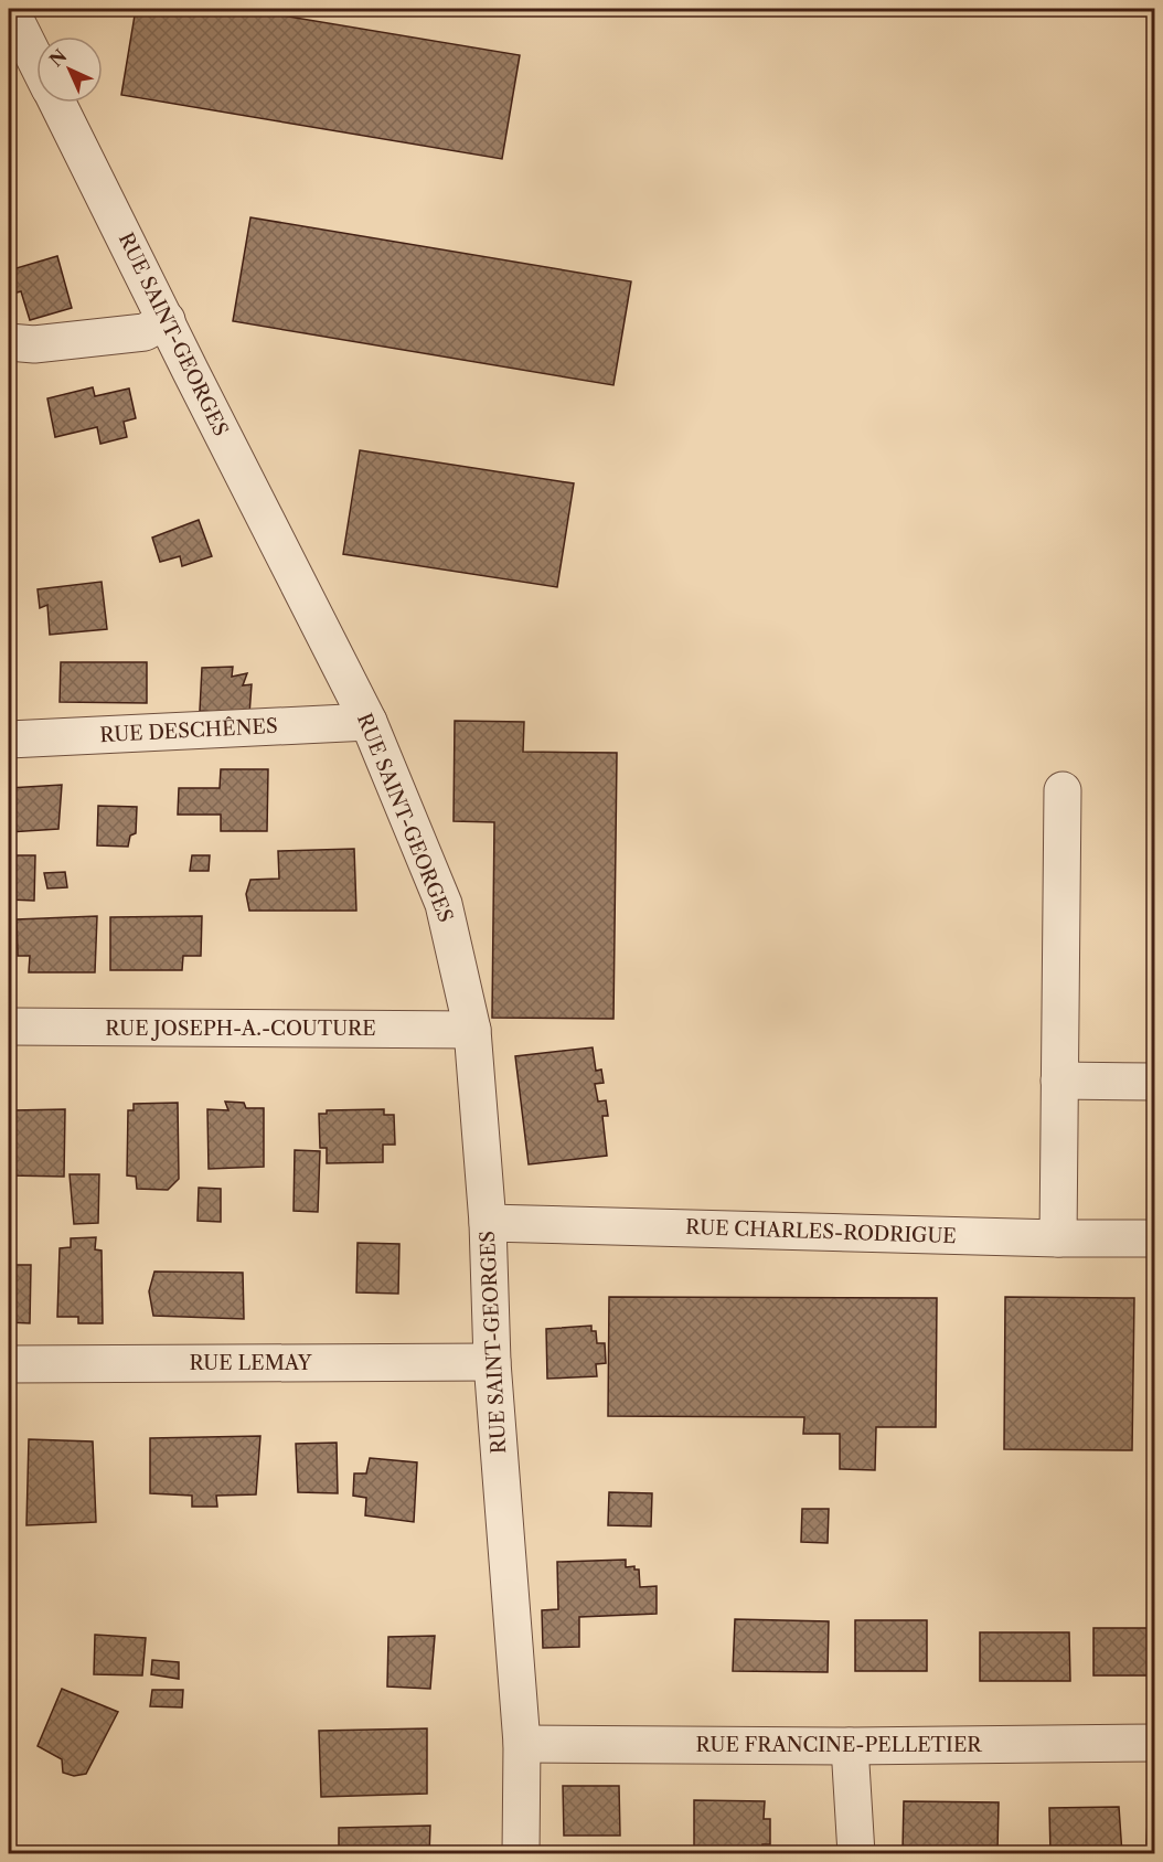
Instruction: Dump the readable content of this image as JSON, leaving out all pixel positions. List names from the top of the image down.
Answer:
{
  "streets": {
    "street": [
      "RUE SAINT-GEORGES",
      "RUE DESCHÊNES",
      "RUE JOSEPH-A.-COUTURE",
      "RUE CHARLES-RODRIGUE",
      "RUE LEMAY",
      "RUE FRANCINE-PELLETIER"
    ]
  },
  "crossings": [
    ["RUE SAINT-GEORGES", "RUE DESCHÊNES"],
    ["RUE SAINT-GEORGES", "RUE JOSEPH-A.-COUTURE"],
    ["RUE SAINT-GEORGES", "RUE CHARLES-RODRIGUE"],
    ["RUE SAINT-GEORGES", "RUE LEMAY"],
    ["RUE SAINT-GEORGES", "RUE FRANCINE-PELLETIER"]
  ],
  "north": "top left"
}
